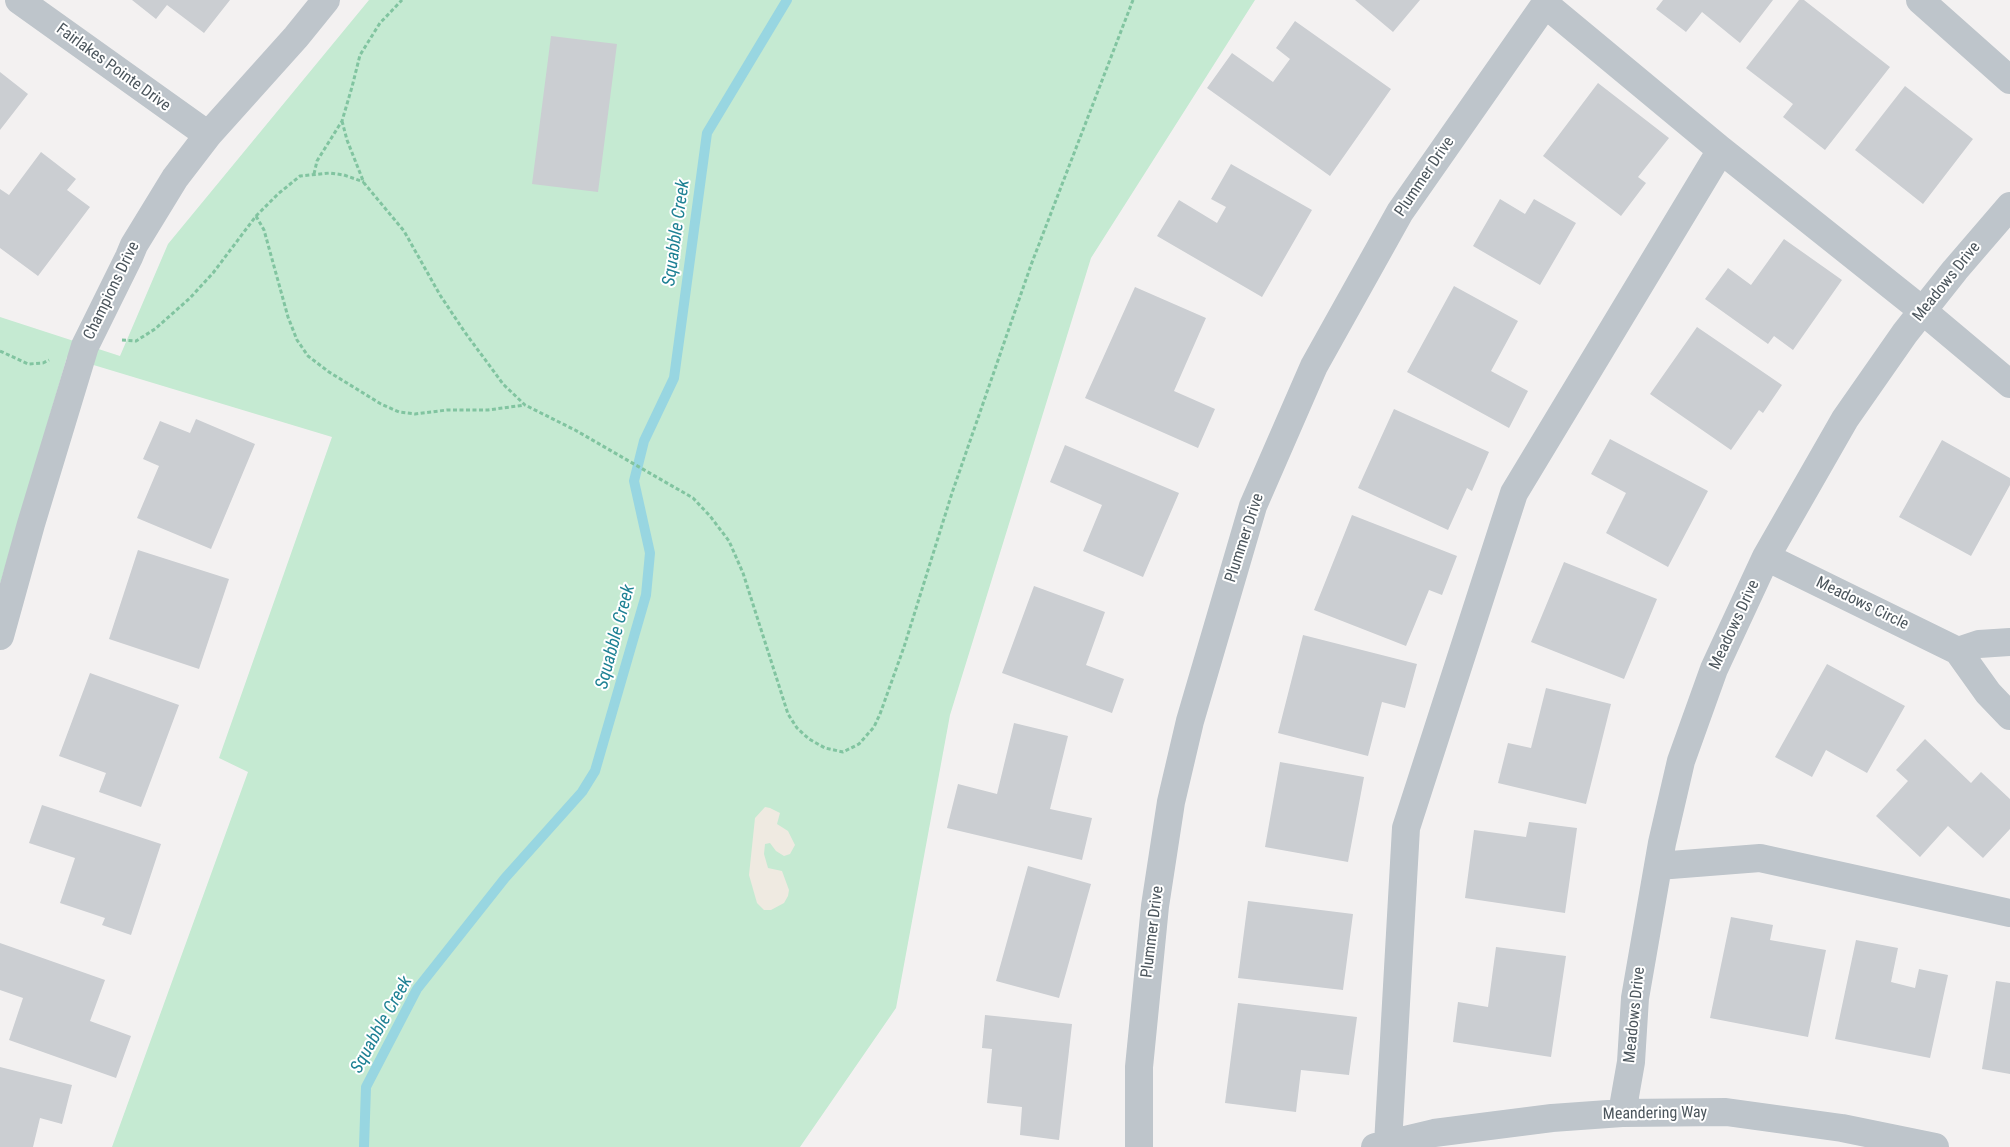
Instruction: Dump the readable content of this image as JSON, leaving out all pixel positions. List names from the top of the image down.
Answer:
{
  "streets": {
    "street": [
      "Fairlakes Pointe Drive",
      "Plummer Drive",
      "Meadows Drive",
      "Champions Drive",
      "Meadows Circle",
      "Meandering Way"
    ]
  },
  "crossings": [
    ["Fairlakes Pointe Drive", "Champions Drive"],
    ["Meadows Drive", "Meadows Circle"],
    ["Meadows Drive", "Meandering Way"]
  ],
  "water": ["Squabble Creek"]
}
